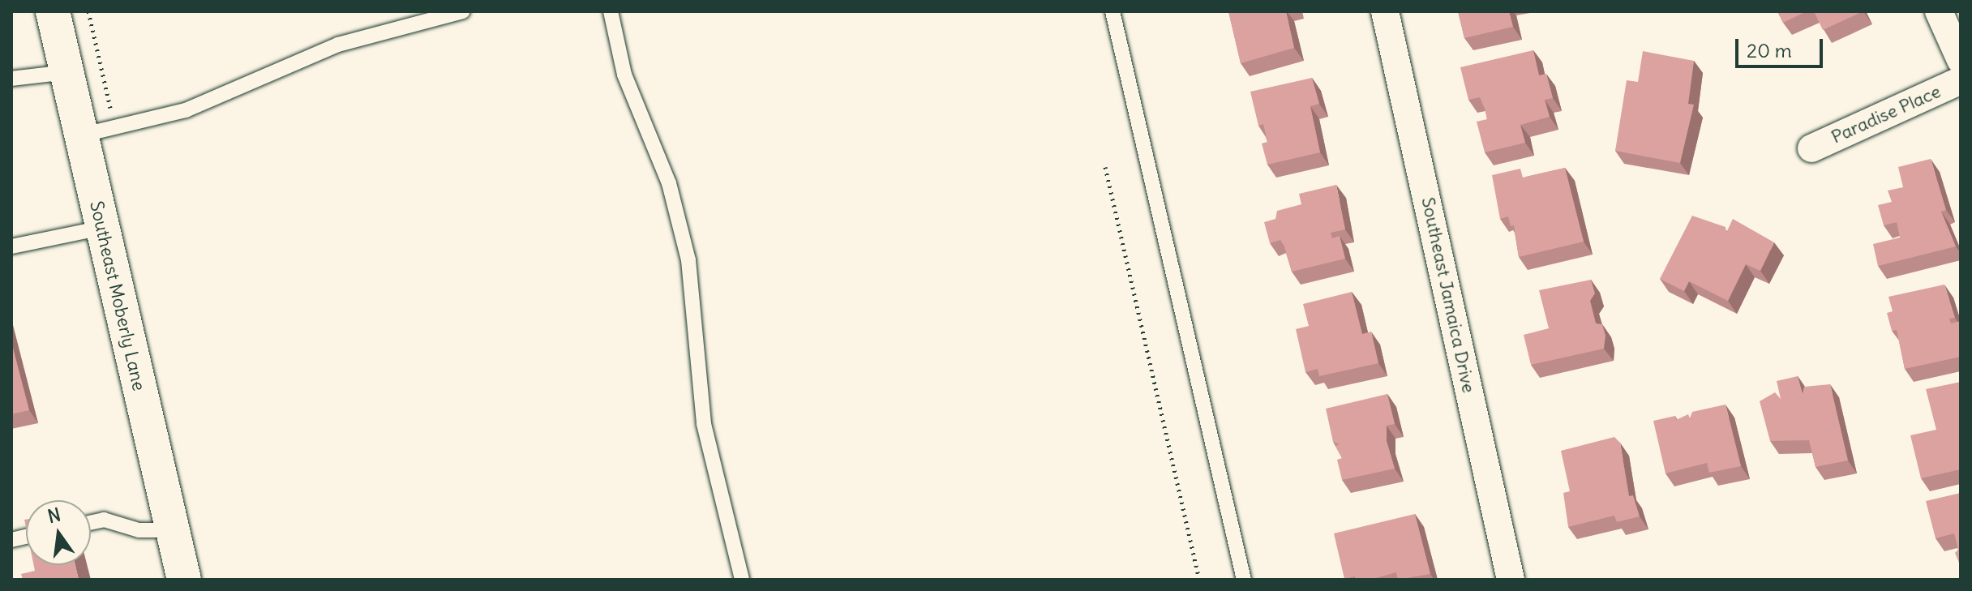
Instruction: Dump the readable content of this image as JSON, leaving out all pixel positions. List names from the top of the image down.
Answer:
{
  "streets": {
    "street": ["Paradise Place", "Southeast Jamaica Drive", "Southeast Moberly Lane"]
  },
  "scale_bar": "20 m",
  "north": "top"
}
